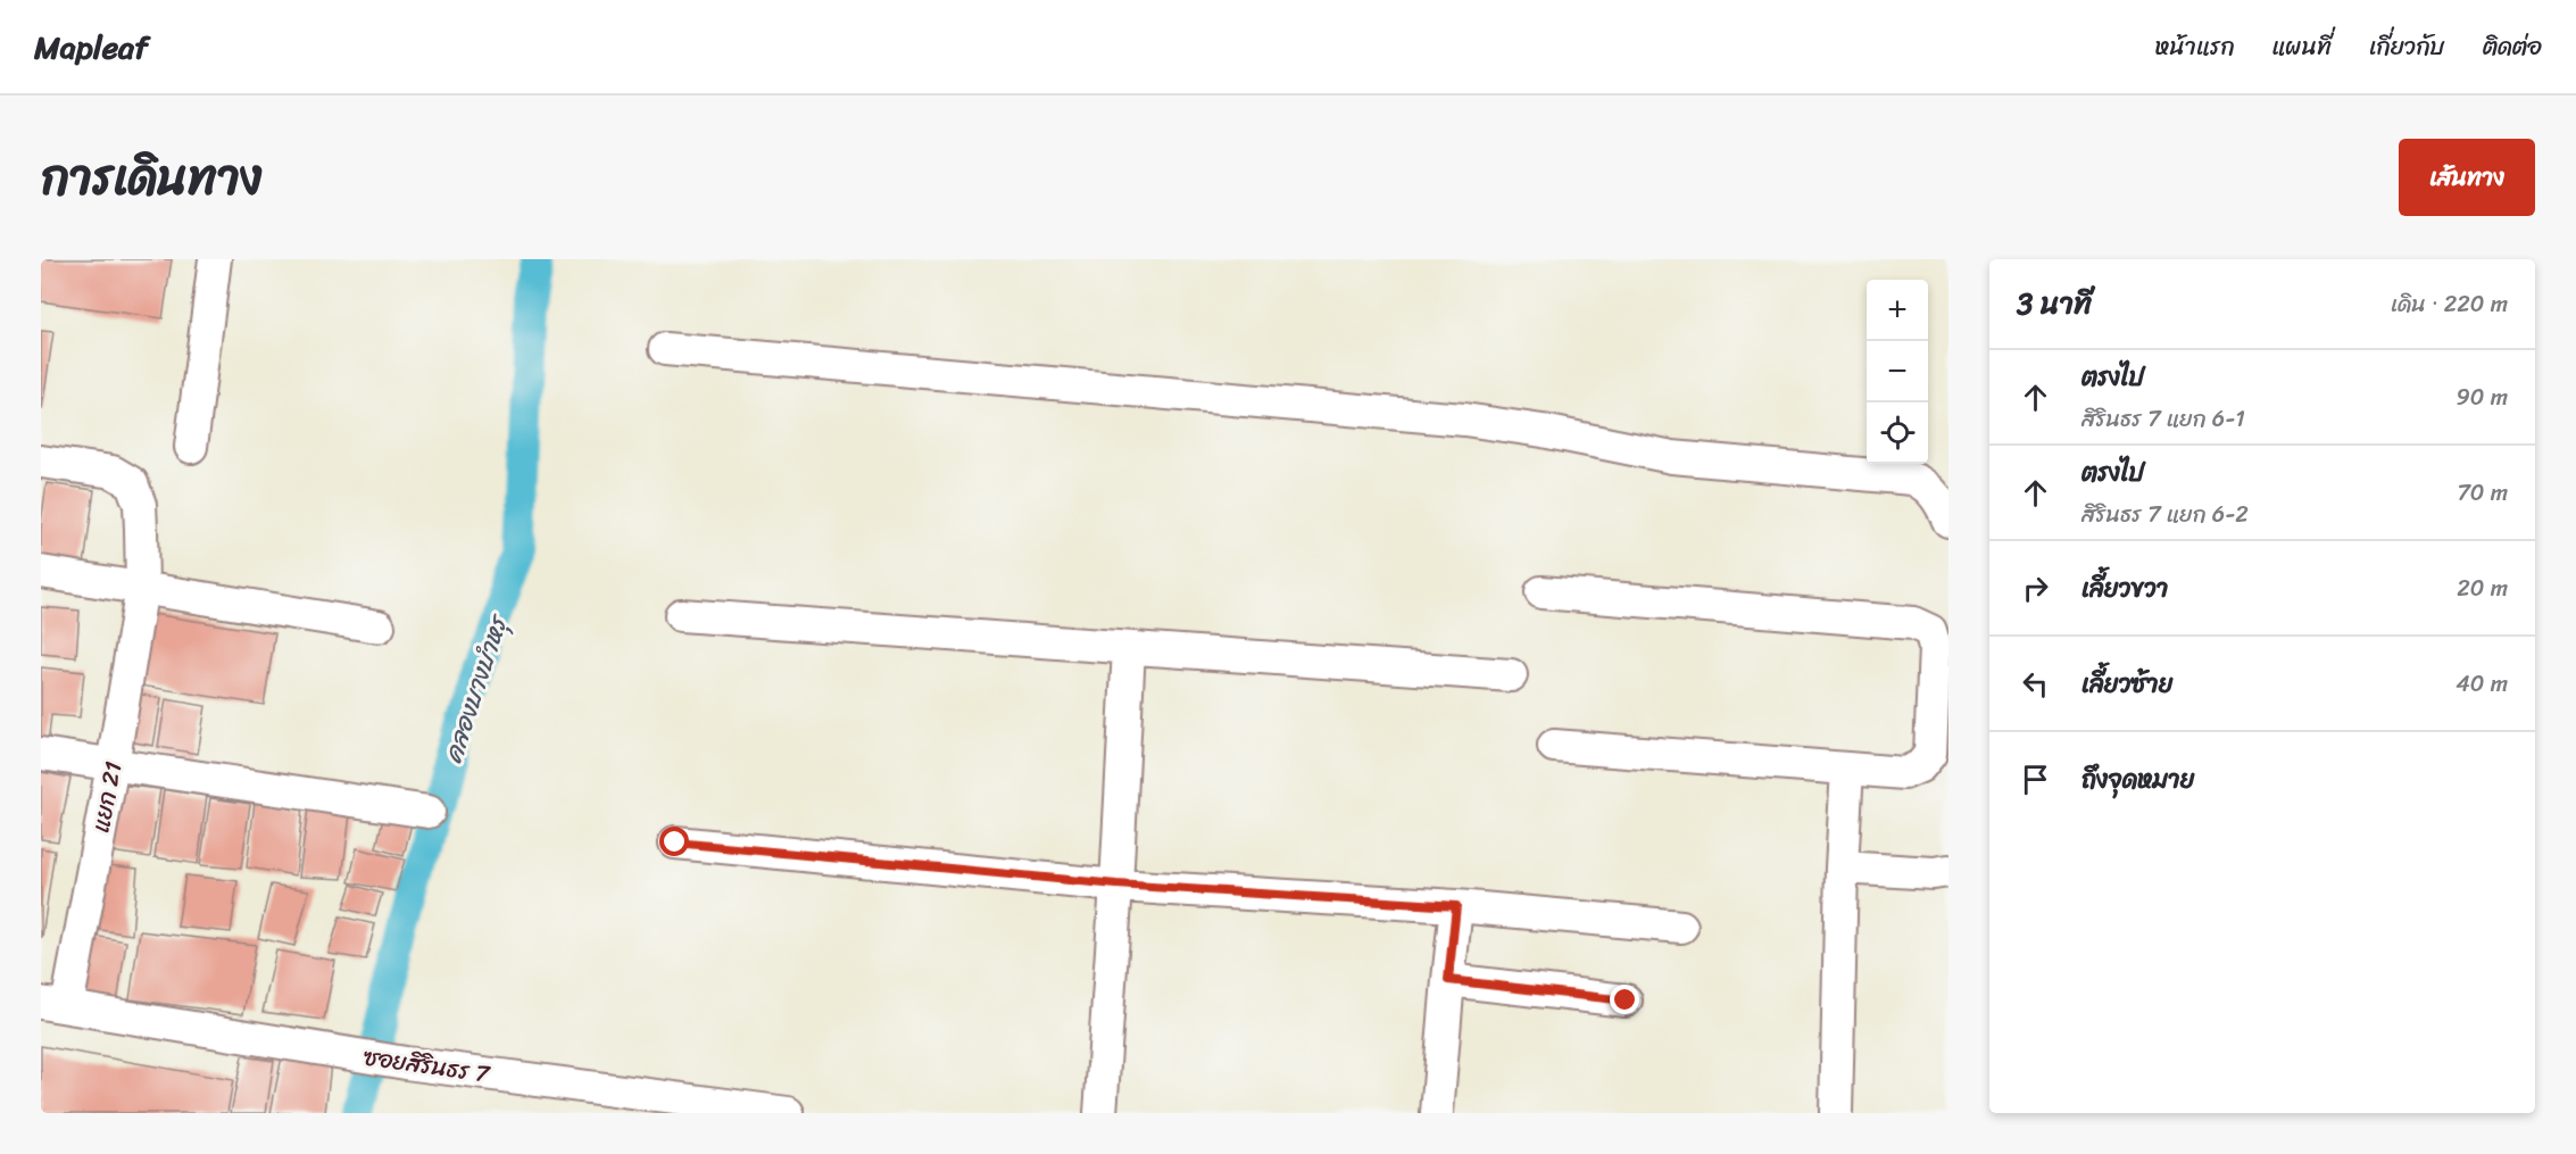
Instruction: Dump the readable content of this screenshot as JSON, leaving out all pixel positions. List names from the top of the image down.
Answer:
{
  "streets": {
    "street": ["แยก 21", "ซอยสิรินธร 7"]
  },
  "crossings": [
    ["แยก 21", "ซอยสิรินธร 7"]
  ],
  "water": ["คลองบางบำหรุ"],
  "page": {
    "header": "Mapleaf",
    "nav": [
      "หน้าแรก",
      "แผนที่",
      "เกี่ยวกับ",
      "ติดต่อ"
    ],
    "title": "การเดินทาง",
    "buttons": "เส้นทาง",
    "heading": ["3 นาที", "เดิน · 220 m"],
    "map_buttons": ["+", "−"],
    "list": [
      ["ตรงไป", "สิรินธร 7 แยก 6-1", "90 m"],
      ["ตรงไป", "สิรินธร 7 แยก 6-2", "70 m"],
      ["เลี้ยวขวา", "20 m"],
      ["เลี้ยวซ้าย", "40 m"],
      "ถึงจุดหมาย"
    ]
  }
}
